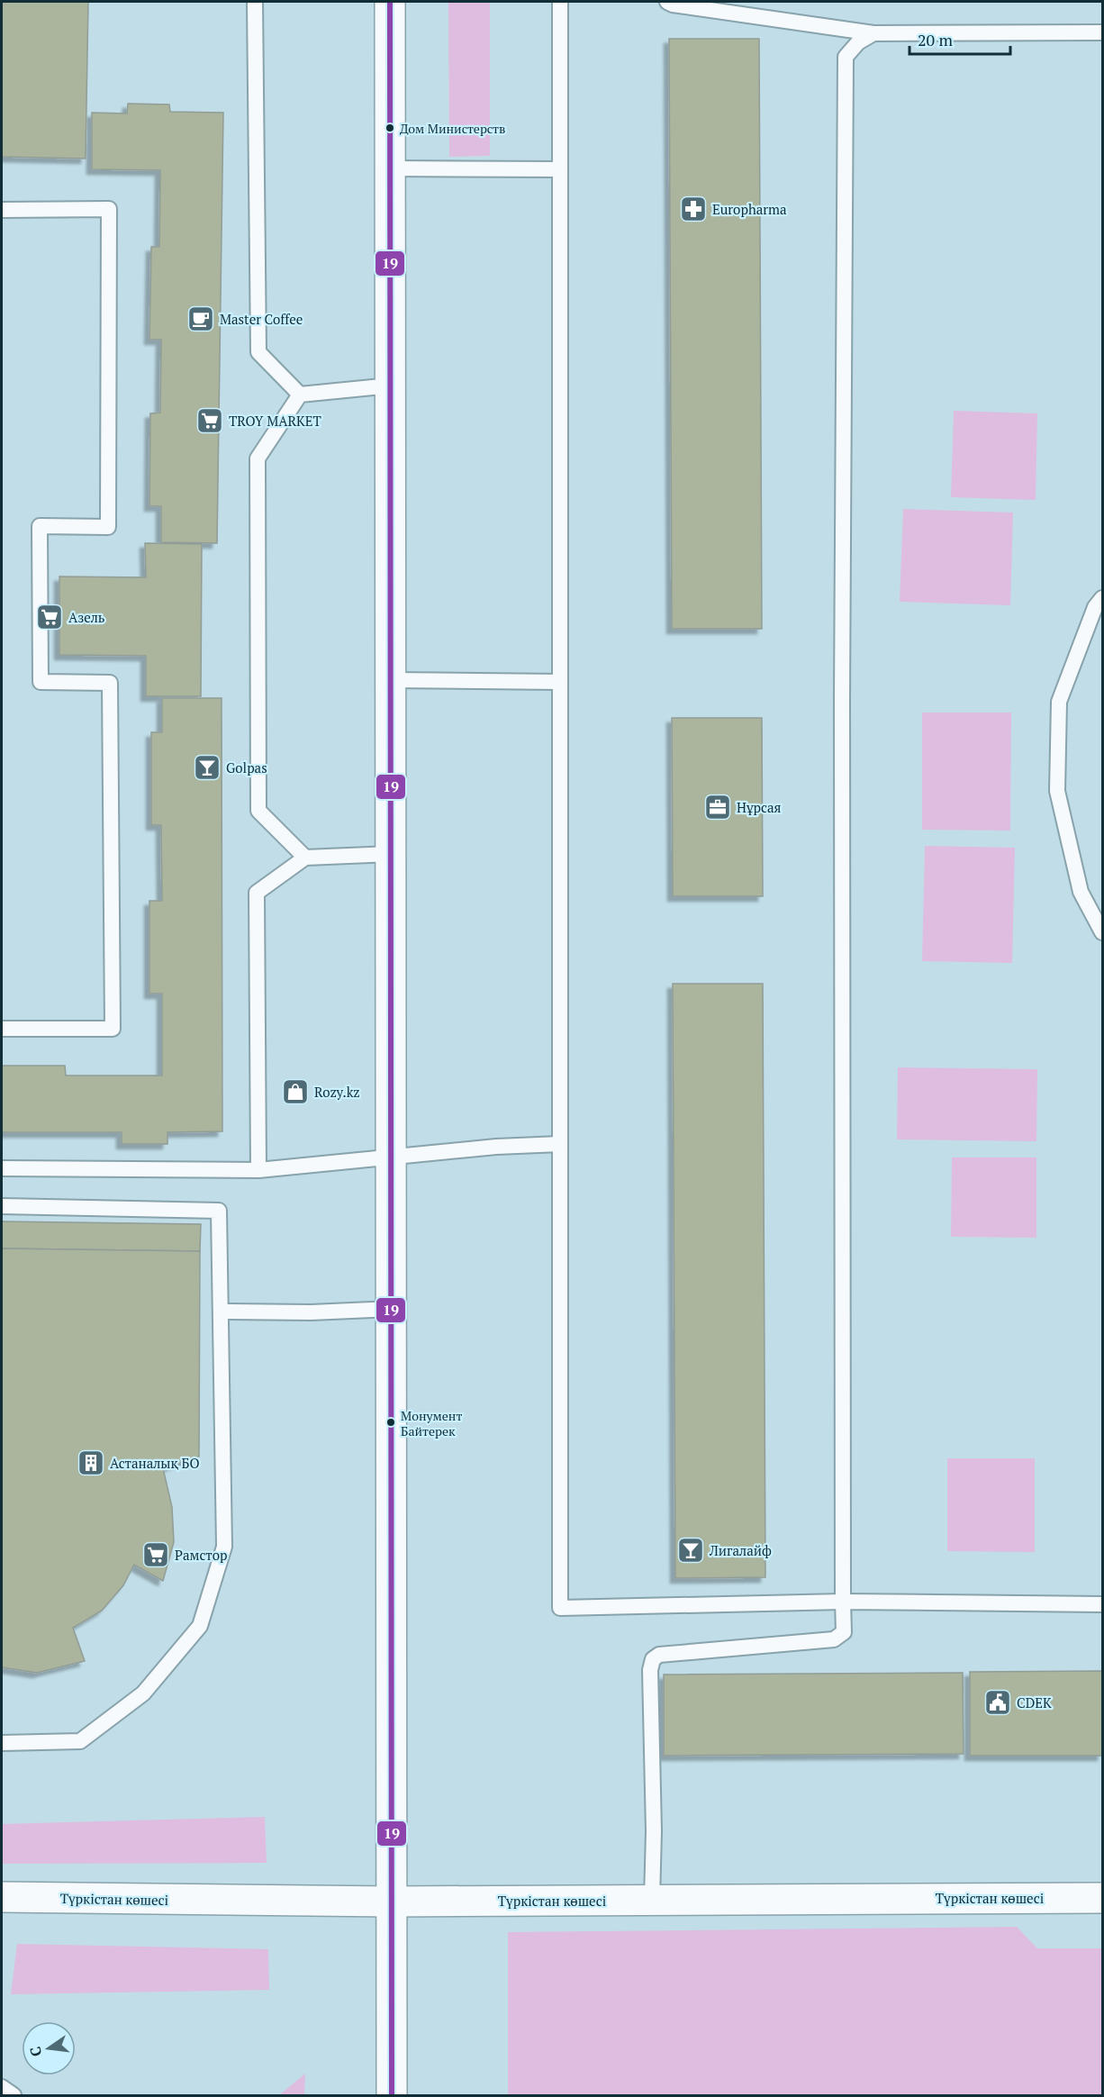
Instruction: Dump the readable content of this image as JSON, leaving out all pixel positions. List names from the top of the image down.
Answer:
{
  "streets": {
    "main road": ["Түркістан көшесі"]
  },
  "places": {
    "other": ["Дом Министерств", "Монумент Байтерек"],
    "pharmacy": ["Europharma"],
    "cafe": ["Master Coffee"],
    "supermarket": ["TROY MARKET", "Азель", "Рамстор"],
    "bar": ["Golpas", "Лигалайф"],
    "office": ["Нұрсая"],
    "shop": ["Rozy.kz"],
    "building": ["Астаналық БО"],
    "public building": ["CDEK"]
  },
  "lines": ["transit line 19"],
  "scale_bar": "20 m",
  "north": "left"
}
